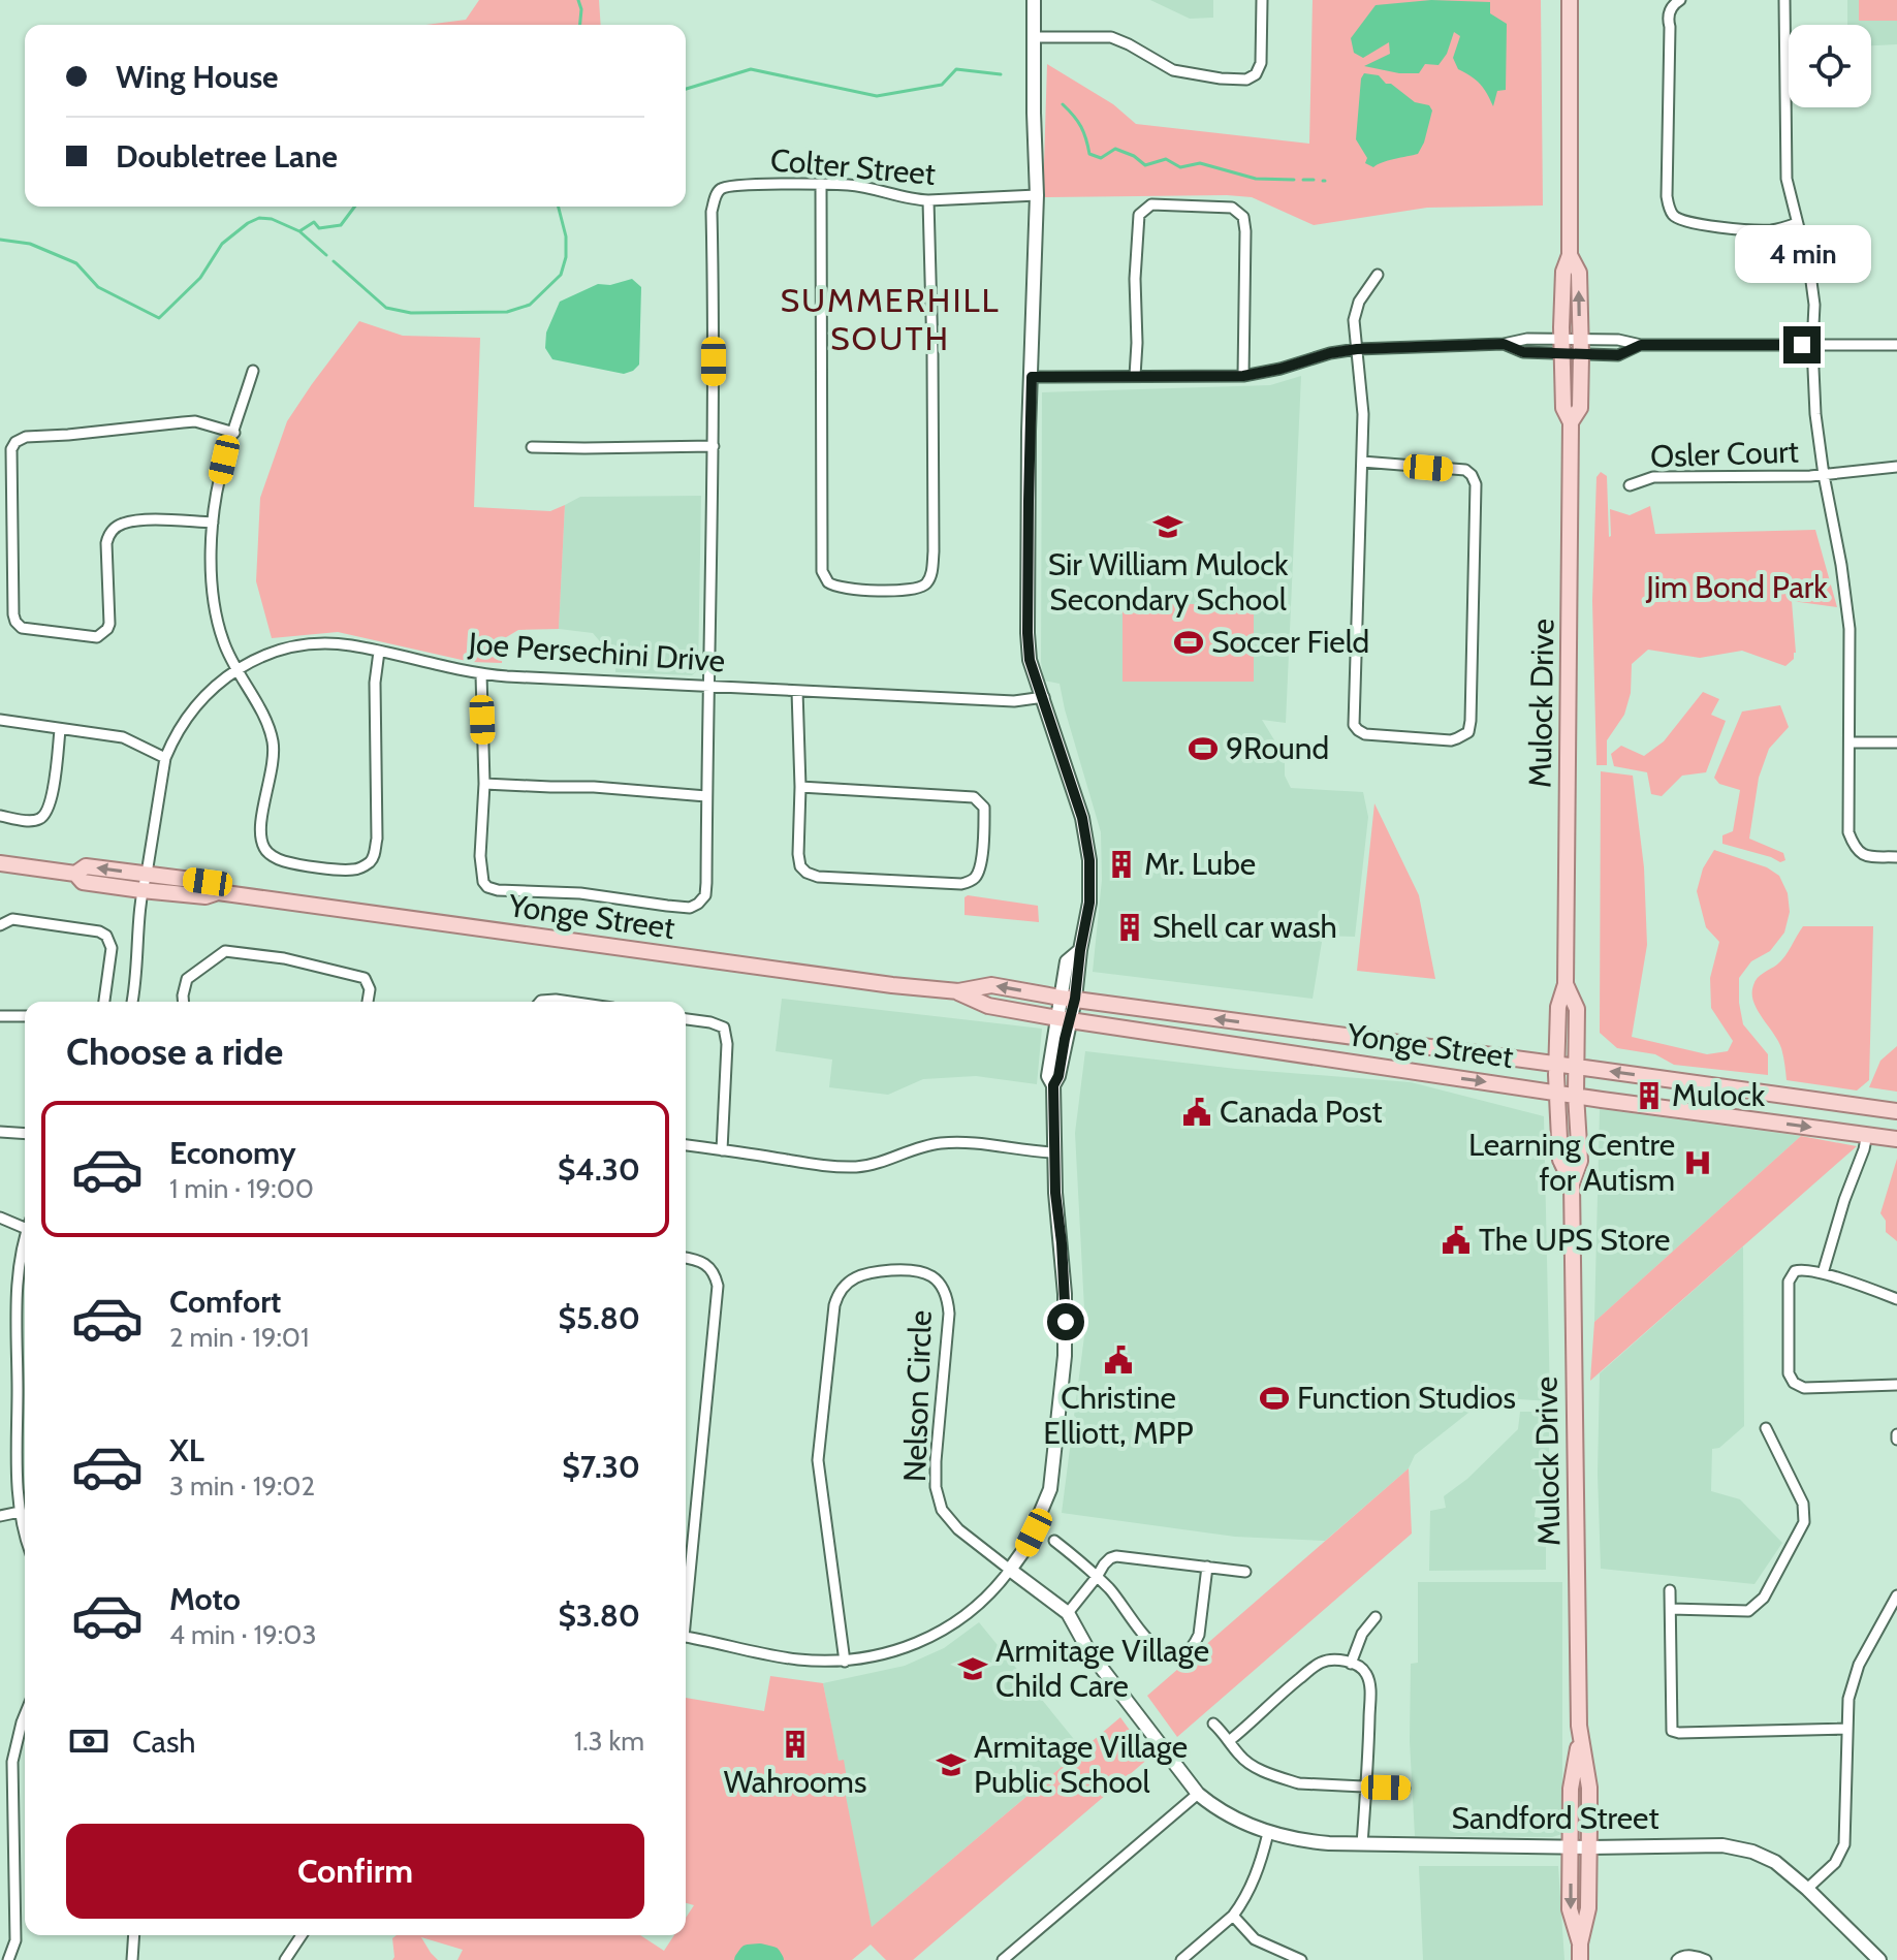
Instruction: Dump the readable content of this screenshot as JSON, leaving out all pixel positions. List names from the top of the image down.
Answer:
{
  "streets": {
    "main road": ["Mulock Drive", "Yonge Street"],
    "street": [
      "Colter Street",
      "Osler Court",
      "Joe Persechini Drive",
      "Nelson Circle",
      "Sandford Street"
    ]
  },
  "crossings": [
    ["Colter Street", "Joe Persechini Drive"],
    ["Joe Persechini Drive", "Yonge Street"],
    ["Mulock Drive", "Yonge Street"],
    ["Mulock Drive", "Sandford Street"],
    ["Nelson Circle", "Sandford Street"]
  ],
  "districts": ["SUMMERHILL SOUTH"],
  "parks": ["Jim Bond Park"],
  "places": {
    "school or university": ["Sir William Mulock Secondary School", "Armitage Village Child Care", "Armitage Village Public School"],
    "sports": ["Soccer Field", "9Round", "Function Studios"],
    "building": [
      "Mr. Lube",
      "Shell car wash",
      "Mulock",
      "Wahrooms"
    ],
    "public building": ["Canada Post", "The UPS Store", "Christine Elliott, MPP"],
    "hospital": ["Learning Centre for Autism"]
  },
  "page": {
    "banner": ["Wing House", "Doubletree Lane"],
    "bubble": "4 min",
    "heading": "Choose a ride",
    "list": [
      {
        "name": "Economy",
        "note": "1 min · 19:00",
        "value": "$4.30"
      },
      {
        "name": "Comfort",
        "note": "2 min · 19:01",
        "value": "$5.80"
      },
      {
        "name": "XL",
        "note": "3 min · 19:02",
        "value": "$7.30"
      },
      {
        "name": "Moto",
        "note": "4 min · 19:03",
        "value": "$3.80"
      }
    ],
    "pay": ["Cash", "1.3 km"],
    "buttons": "Confirm"
  }
}
